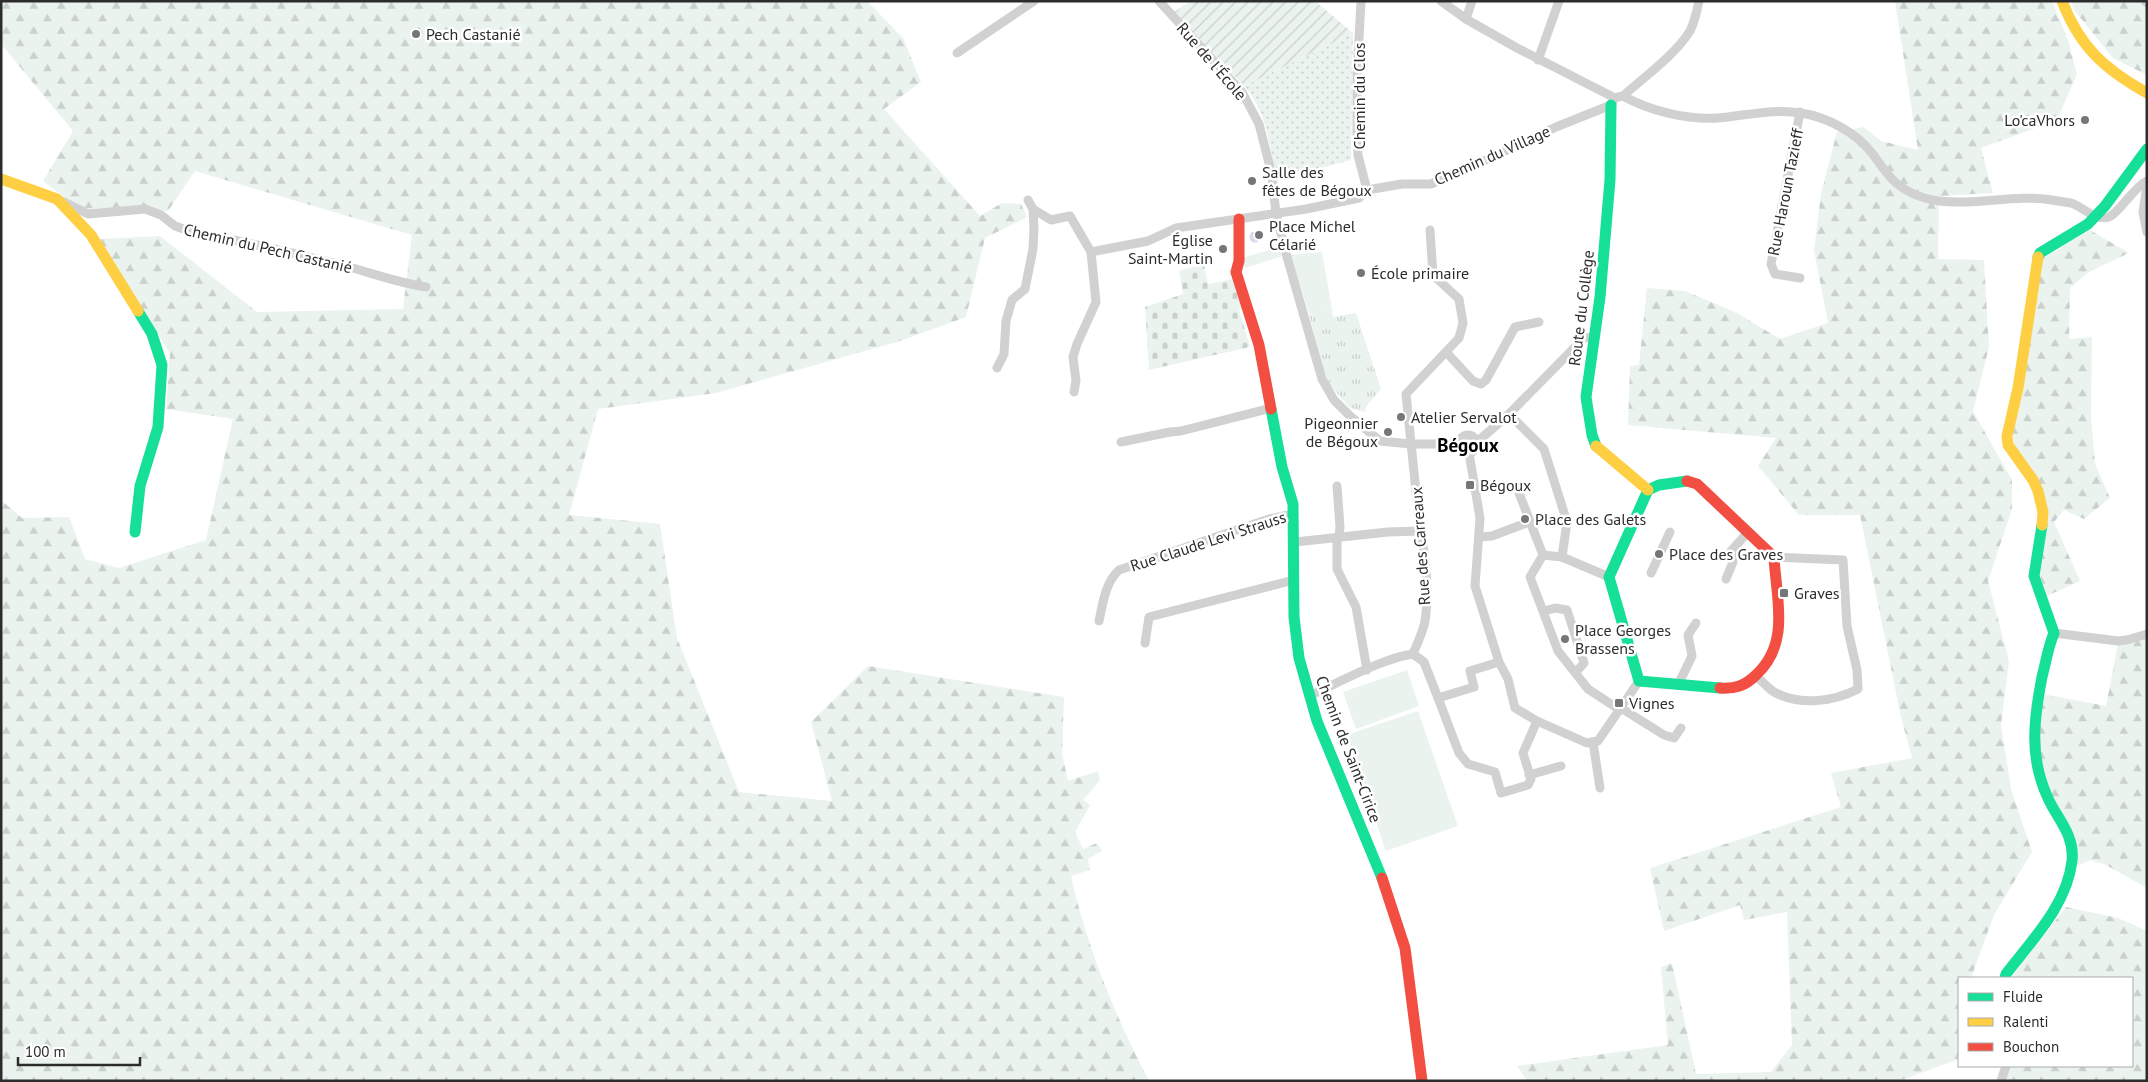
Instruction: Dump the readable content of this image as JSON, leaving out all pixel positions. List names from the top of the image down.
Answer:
{
  "streets": {
    "street": [
      "Rue de l'École",
      "Chemin du Clos",
      "Chemin du Village",
      "Rue Haroun Tazieff",
      "Chemin du Pech Castanié",
      "Route du Collège",
      "Rue Claude Levi Strauss",
      "Rue des Carreaux",
      "Chemin de Saint-Cirice"
    ]
  },
  "crossings": [
    ["Rue de l'École", "Chemin du Village"],
    ["Rue de l'École", "Rue des Carreaux"],
    ["Chemin du Clos", "Chemin du Village"],
    ["Chemin du Village", "Route du Collège"],
    ["Chemin du Village", "Chemin de Saint-Cirice"],
    ["Rue Claude Levi Strauss", "Chemin de Saint-Cirice"]
  ],
  "districts": ["Bégoux"],
  "places": {
    "other": [
      "Pech Castanié",
      "Lo'caVhors",
      "Salle des fêtes de Bégoux",
      "Place Michel Célarié",
      "Église Saint-Martin",
      "École primaire",
      "Atelier Servalot",
      "Pigeonnier de Bégoux",
      "Place des Galets",
      "Place des Graves",
      "Place Georges Brassens"
    ],
    "transit": ["Bégoux", "Graves", "Vignes"]
  },
  "legend": ["Fluide", "Ralenti", "Bouchon"],
  "scale_bar": "100 m"
}
